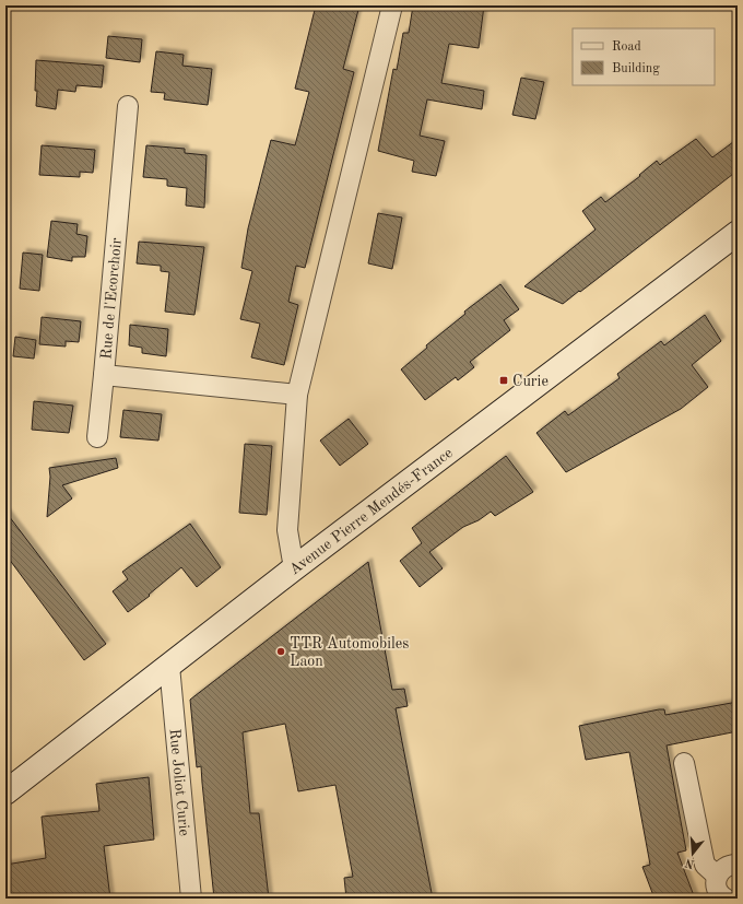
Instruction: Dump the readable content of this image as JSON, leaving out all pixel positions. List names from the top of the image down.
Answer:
{
  "streets": {
    "main road": ["Avenue Pierre Mendés-France"],
    "street": ["Rue de l'Ecorchoir", "Rue Joliot Curie"]
  },
  "crossings": [
    ["Avenue Pierre Mendés-France", "Rue Joliot Curie"]
  ],
  "places": {
    "transit": ["Curie"],
    "other": ["TTR Automobiles Laon"]
  },
  "legend": ["Road", "Building"],
  "north": "bottom"
}
